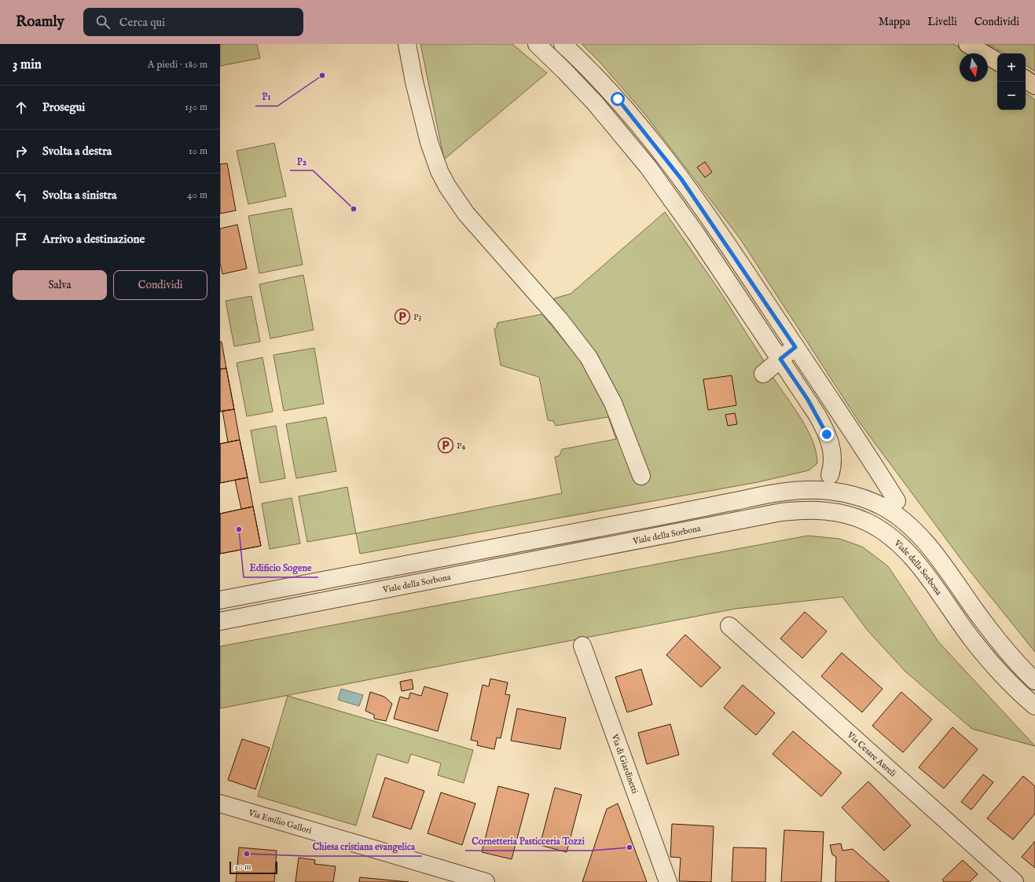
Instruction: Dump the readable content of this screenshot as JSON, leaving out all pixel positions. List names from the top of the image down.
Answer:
{
  "streets": {
    "street": [
      "Viale della Sorbona",
      "Via Cesare Aureli",
      "Via di Giardinetti",
      "Via Emilio Gallori"
    ]
  },
  "places": {
    "other": [
      "P1",
      "P2",
      "Edificio Sogene",
      "Cornetteria Pasticceria Tozzi",
      "Chiesa cristiana evangelica"
    ],
    "parking": ["P3", "P4"]
  },
  "scale_bar": "20 m",
  "north": "bottom",
  "page": {
    "header": "Roamly",
    "search": "Cerca qui",
    "nav": ["Mappa", "Livelli", "Condividi"],
    "heading": ["3 min", "A piedi · 180 m"],
    "map_buttons": ["+", "−"],
    "list": [
      ["Prosegui", "130 m"],
      ["Svolta a destra", "10 m"],
      ["Svolta a sinistra", "40 m"],
      "Arrivo a destinazione"
    ],
    "buttons": ["Salva", "Condividi"],
    "scale": "20 m"
  }
}
